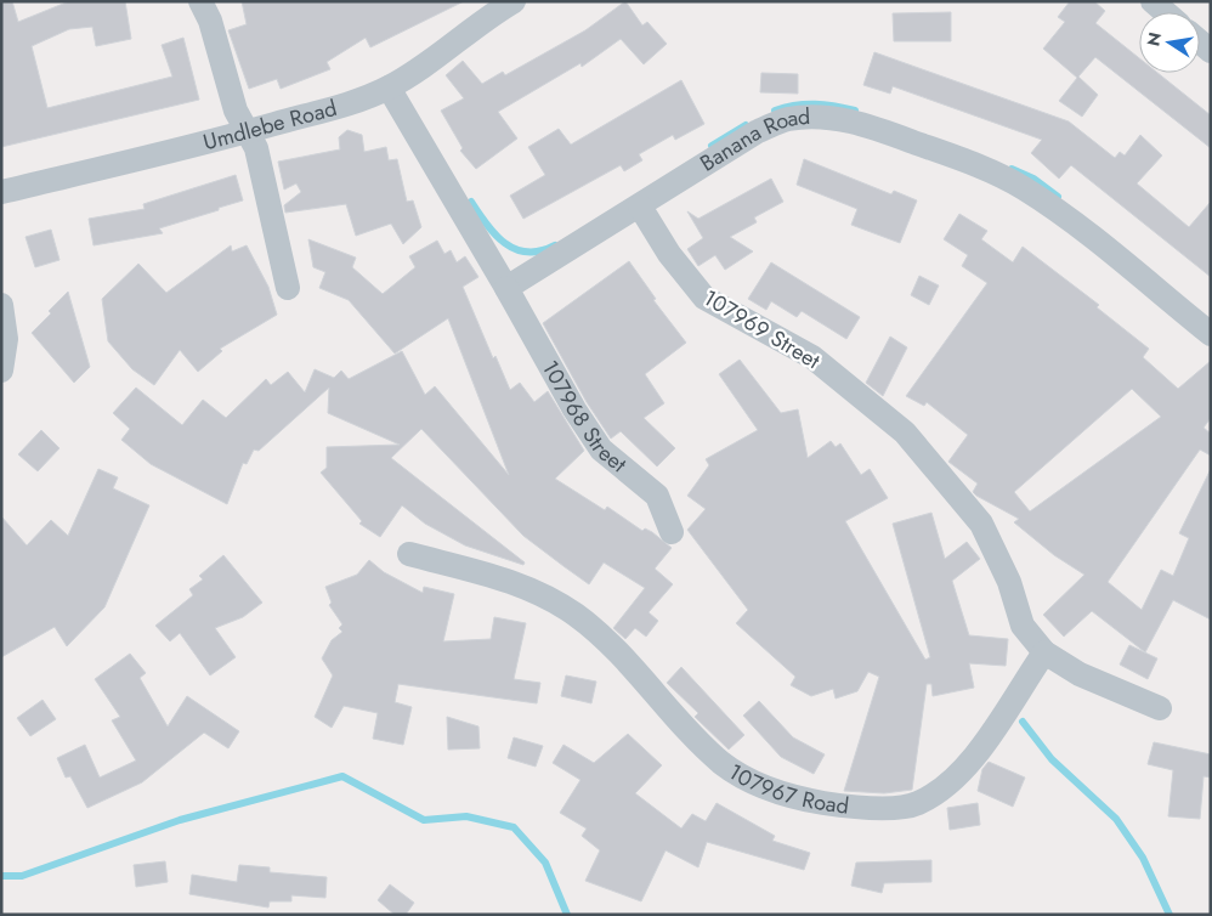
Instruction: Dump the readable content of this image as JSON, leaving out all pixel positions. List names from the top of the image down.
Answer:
{
  "streets": {
    "street": [
      "Umdlebe Road",
      "Banana Road",
      "107969 Street",
      "107968 Street",
      "107967 Road"
    ]
  },
  "crossings": [
    ["Banana Road", "107969 Street"],
    ["Banana Road", "107968 Street"],
    ["107969 Street", "107967 Road"]
  ],
  "north": "left"
}
